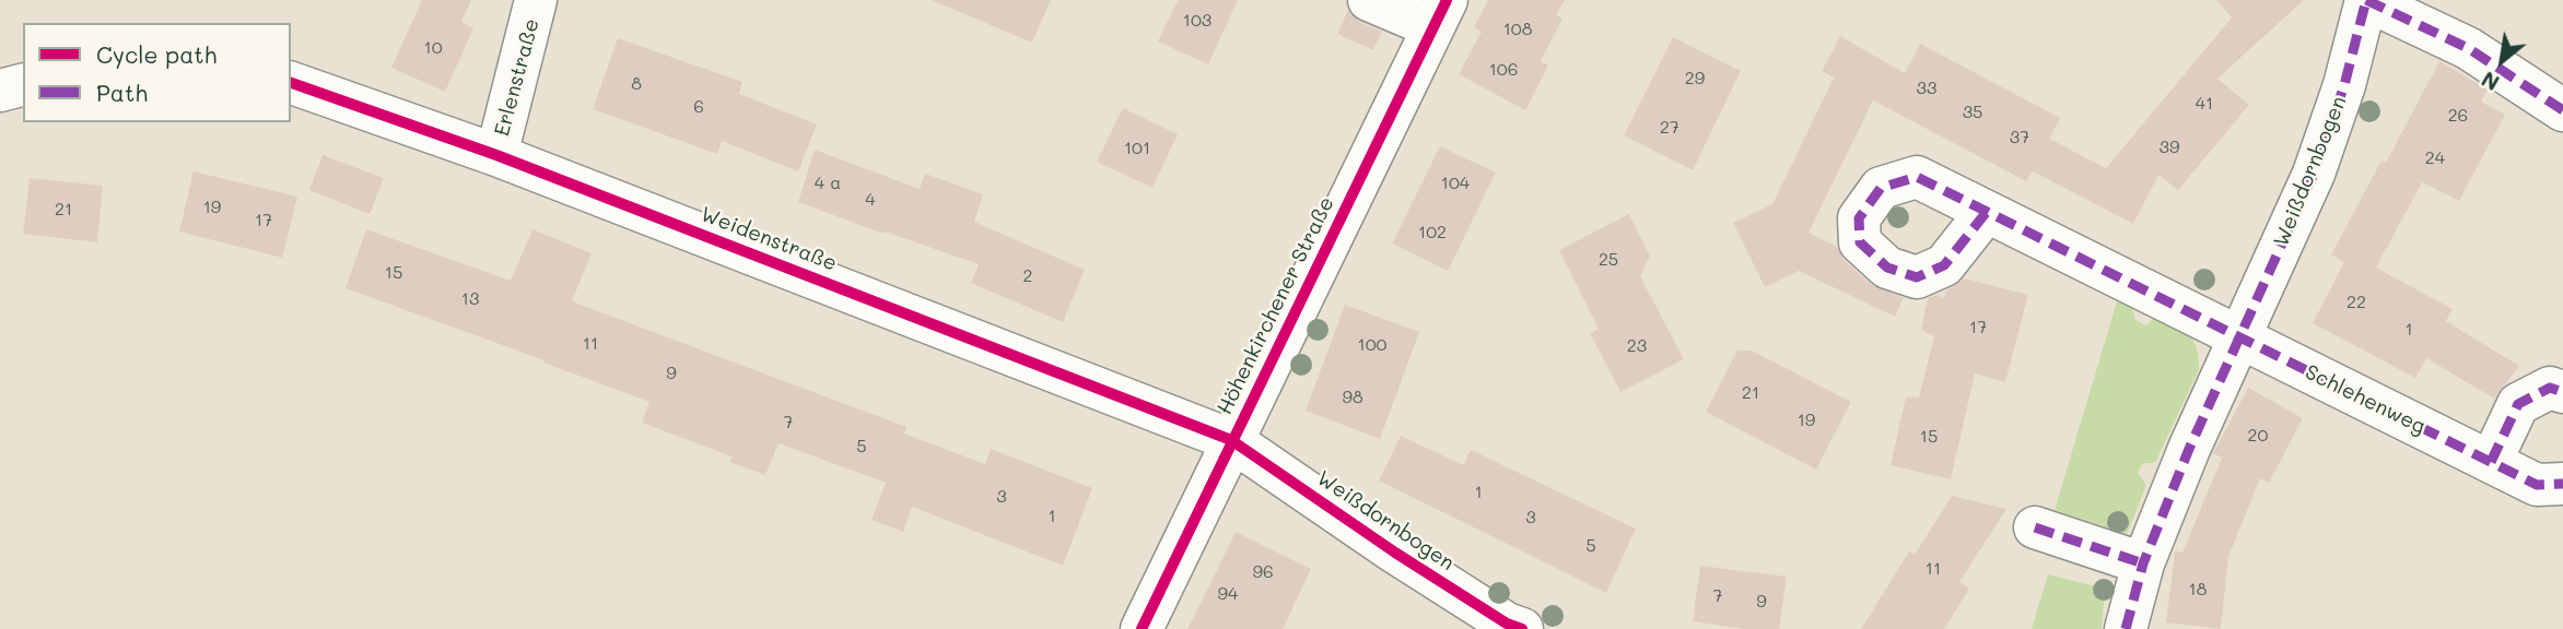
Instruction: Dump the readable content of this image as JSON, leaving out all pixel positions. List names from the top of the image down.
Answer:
{
  "streets": {
    "street": [
      "Erlenstraße",
      "Weißdornbogen",
      "Weidenstraße",
      "Höhenkirchener Straße",
      "Schlehenweg"
    ]
  },
  "crossings": [
    ["Erlenstraße", "Weidenstraße"],
    ["Weißdornbogen", "Weidenstraße"],
    ["Weißdornbogen", "Höhenkirchener Straße"],
    ["Weißdornbogen", "Schlehenweg"],
    ["Weidenstraße", "Höhenkirchener Straße"]
  ],
  "house_numbers": [
    "103",
    "108",
    "10",
    "106",
    "29",
    "8",
    "33",
    "41",
    "6",
    "35",
    "26",
    "27",
    "37",
    "39",
    "101",
    "24",
    "4 a",
    "104",
    "4",
    "19",
    "21",
    "17",
    "102",
    "25",
    "15",
    "2",
    "13",
    "22",
    "17",
    "1",
    "11",
    "100",
    "23",
    "9",
    "21",
    "98",
    "19",
    "7",
    "20",
    "15",
    "5",
    "1",
    "3",
    "1",
    "3",
    "5",
    "11",
    "96",
    "18",
    "94",
    "7",
    "9"
  ],
  "legend": ["Cycle path", "Path"],
  "north": "bottom left"
}
